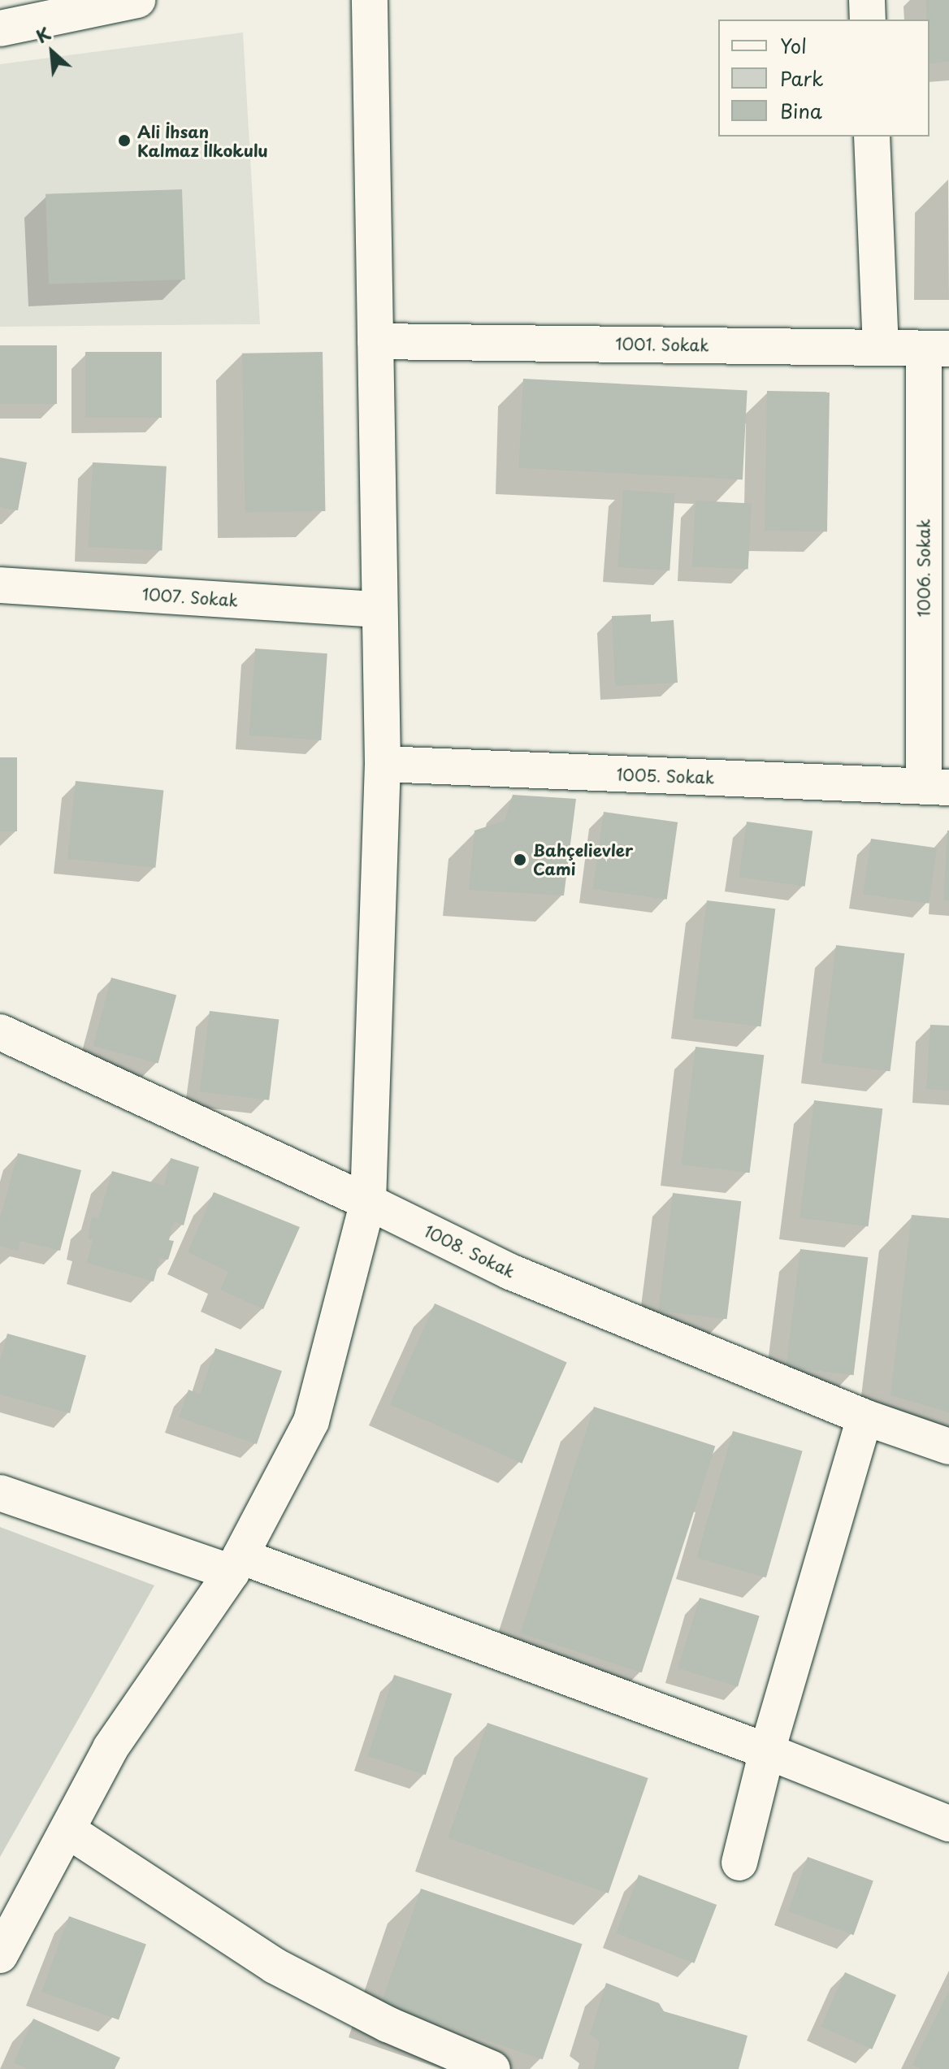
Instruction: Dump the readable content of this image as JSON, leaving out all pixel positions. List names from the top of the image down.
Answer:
{
  "streets": {
    "street": [
      "1001. Sokak",
      "1006. Sokak",
      "1007. Sokak",
      "1005. Sokak",
      "1008. Sokak"
    ]
  },
  "crossings": [
    ["1001. Sokak", "1006. Sokak"],
    ["1006. Sokak", "1005. Sokak"]
  ],
  "places": ["Ali İhsan Kalmaz İlkokulu", "Bahçelievler Cami"],
  "legend": ["Yol", "Park", "Bina"],
  "north": "top left"
}
